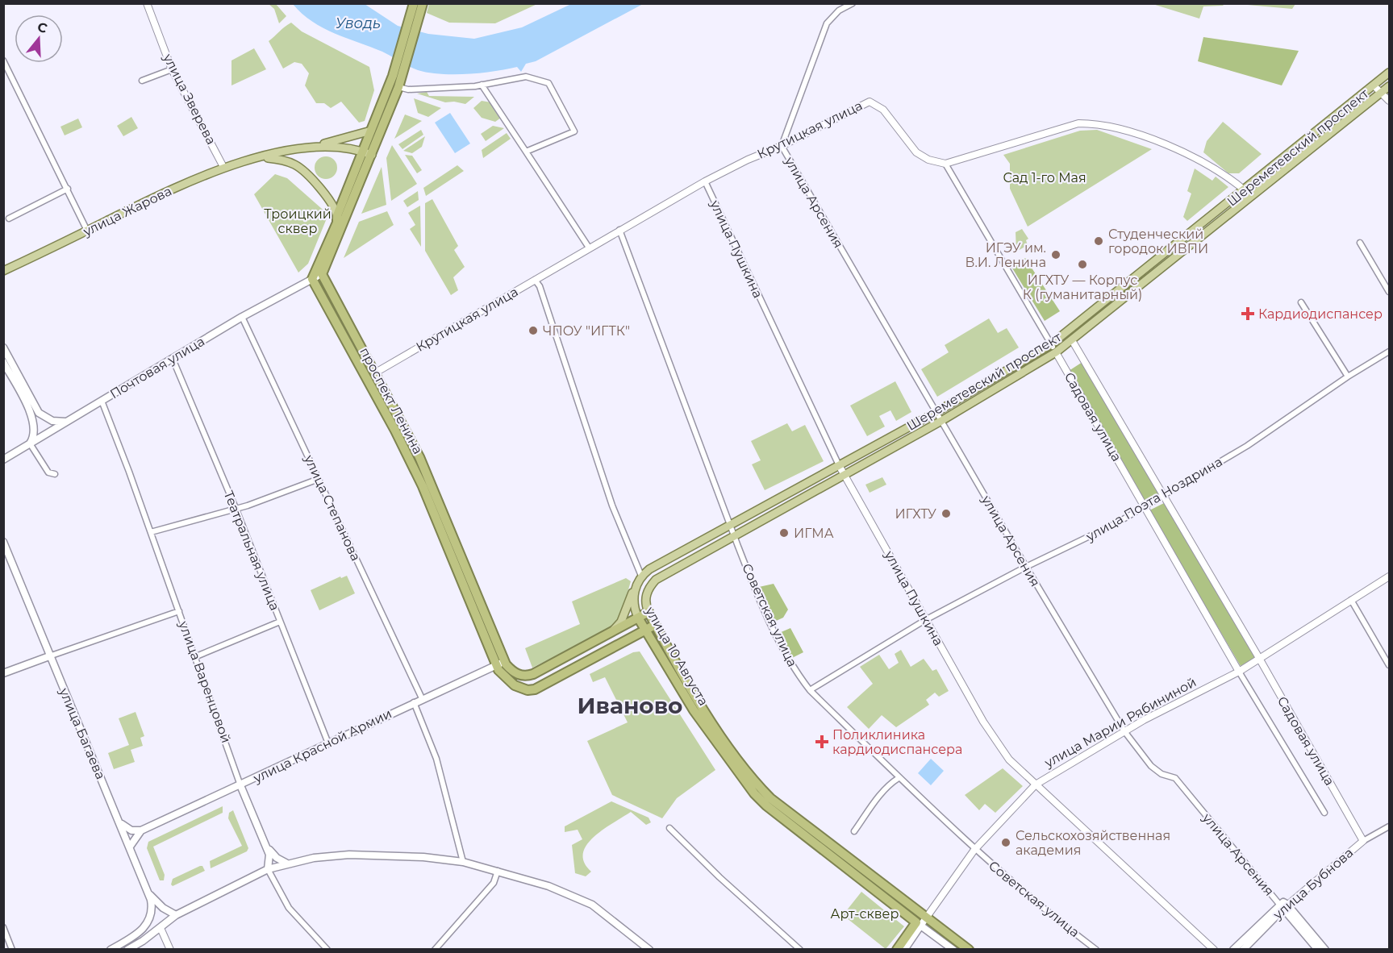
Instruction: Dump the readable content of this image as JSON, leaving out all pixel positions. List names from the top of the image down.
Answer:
{
  "streets": {
    "highway": ["проспект Ленина", "улица 10 Августа", "улица Марии Рябининой"],
    "main road": [
      "Шереметевский проспект",
      "улица Арсения",
      "улица Жарова",
      "Почтовая улица",
      "улица Варенцовой",
      "улица Багаева",
      "улица Красной Армии",
      "улица Бубнова"
    ],
    "street": [
      "улица Зверева",
      "Крутицкая улица",
      "улица Пушкина",
      "Садовая улица",
      "улица Поэта Ноздрина",
      "улица Степанова",
      "Театральная улица",
      "Советская улица"
    ]
  },
  "crossings": [
    ["улица Зверева", "улица Жарова"],
    ["Крутицкая улица", "улица Арсения"],
    ["Крутицкая улица", "улица Пушкина"],
    ["Крутицкая улица", "проспект Ленина"],
    ["Крутицкая улица", "Садовая улица"],
    ["Крутицкая улица", "Советская улица"],
    ["Шереметевский проспект", "улица Арсения"],
    ["Шереметевский проспект", "улица Пушкина"],
    ["Шереметевский проспект", "Садовая улица"],
    ["Шереметевский проспект", "Советская улица"],
    ["Шереметевский проспект", "улица 10 Августа"],
    ["улица Арсения", "улица Поэта Ноздрина"],
    ["улица Арсения", "улица Марии Рябининой"],
    ["улица Арсения", "улица Бубнова"],
    ["улица Пушкина", "улица Поэта Ноздрина"],
    ["улица Пушкина", "улица Марии Рябининой"],
    ["Почтовая улица", "проспект Ленина"],
    ["Почтовая улица", "улица Степанова"],
    ["Почтовая улица", "Театральная улица"],
    ["Почтовая улица", "улица Варенцовой"],
    ["проспект Ленина", "улица 10 Августа"],
    ["проспект Ленина", "улица Красной Армии"],
    ["Садовая улица", "улица Поэта Ноздрина"],
    ["Садовая улица", "улица Марии Рябининой"],
    ["Садовая улица", "улица Бубнова"],
    ["улица Поэта Ноздрина", "Советская улица"],
    ["улица Степанова", "улица Красной Армии"],
    ["Театральная улица", "улица Красной Армии"],
    ["Советская улица", "улица Марии Рябининой"],
    ["улица 10 Августа", "улица Марии Рябининой"],
    ["улица Варенцовой", "улица Красной Армии"]
  ],
  "districts": ["Иваново"],
  "water": ["Уводь"],
  "parks": ["Сад 1-го Мая", "Троицкий сквер", "Арт-сквер"],
  "places": {
    "other": [
      "Студенческий городок ИВПИ",
      "ИГЭУ им. В.И. Ленина",
      "ИГХТУ — Корпус К (гуманитарный)",
      "ЧПОУ \"ИГТК\"",
      "ИГХТУ",
      "ИГМА",
      "Сельскохозяйственная академия"
    ],
    "health": ["Кардиодиспансер", "Поликлиника кардиодиспансера"]
  },
  "north": "top"
}
